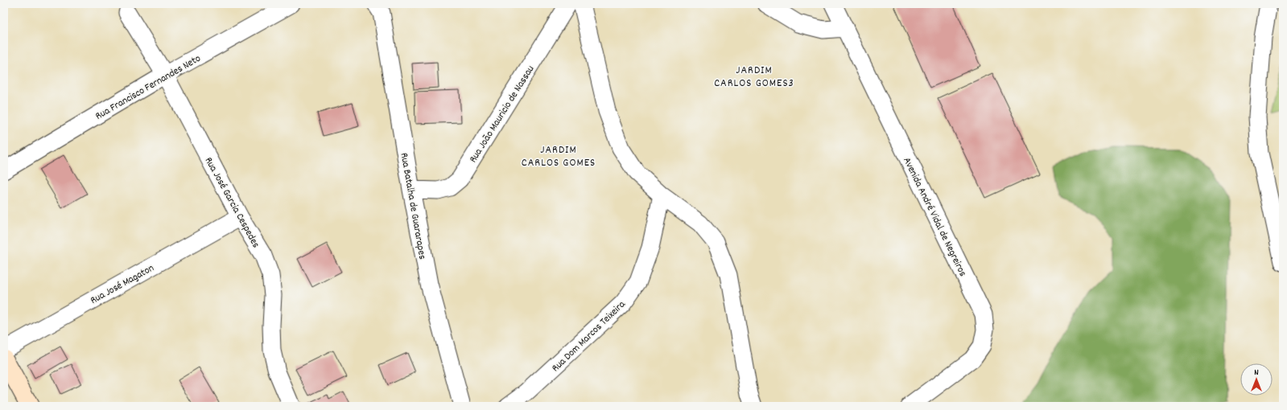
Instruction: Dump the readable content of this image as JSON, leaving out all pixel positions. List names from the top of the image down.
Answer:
{
  "streets": {
    "street": [
      "Rua Francisco Fernandes Neto",
      "Rua João Mauricio de Nassau",
      "Rua José Garcia Cespedes",
      "Rua Batalha de Guararapes",
      "Avenida André Vidal de Negreiros",
      "Rua José Magaton",
      "Rua Dom Marcos Teixeira"
    ]
  },
  "crossings": [
    ["Rua Francisco Fernandes Neto", "Rua José Garcia Cespedes"],
    ["Rua João Mauricio de Nassau", "Rua Batalha de Guararapes"],
    ["Rua José Garcia Cespedes", "Rua José Magaton"]
  ],
  "districts": ["JARDIM CARLOS GOMES3", "JARDIM CARLOS GOMES"],
  "north": "top"
}
